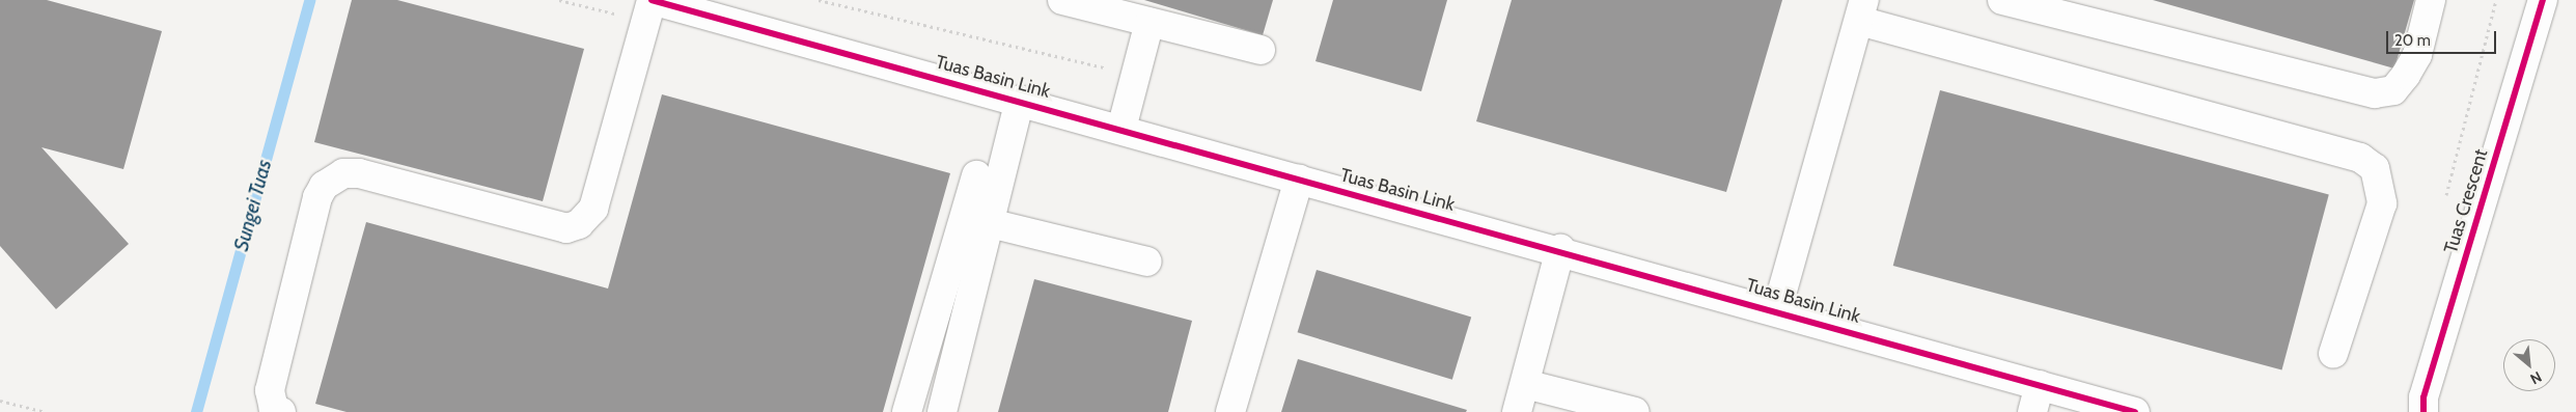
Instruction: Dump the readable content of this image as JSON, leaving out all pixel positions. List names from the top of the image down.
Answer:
{
  "streets": {
    "street": ["Tuas Basin Link", "Tuas Crescent"]
  },
  "water": ["Sungei Tuas"],
  "scale_bar": "20 m",
  "north": "bottom right"
}
